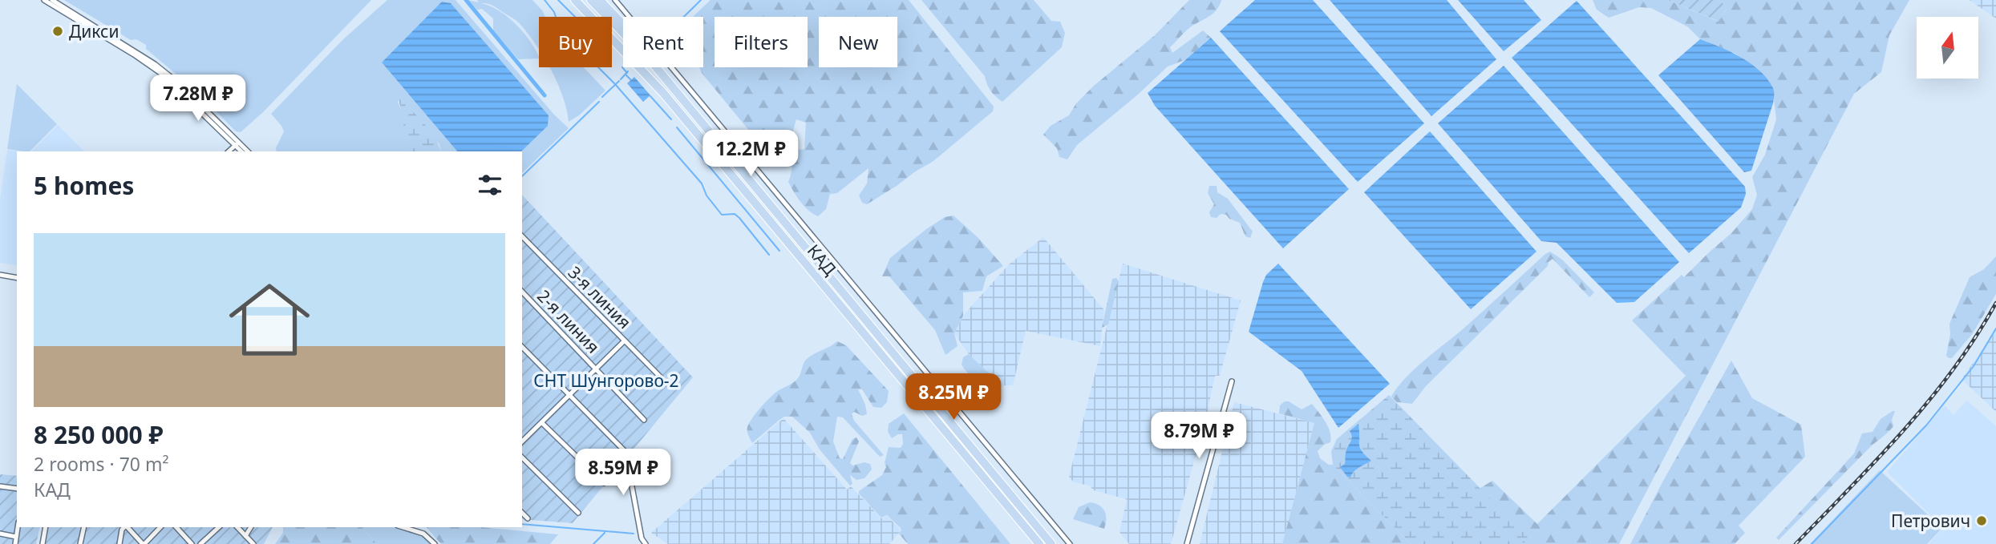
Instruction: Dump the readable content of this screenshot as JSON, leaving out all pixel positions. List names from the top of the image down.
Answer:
{
  "streets": {
    "highway": ["КАД"],
    "street": ["3-я линия", "2-я линия"]
  },
  "parks": ["СНТ Шунгорово-2"],
  "places": ["Дикси", "Петрович"],
  "north": "top",
  "page": {
    "chip": [
      "Buy",
      "Rent",
      "Filters",
      "New"
    ],
    "price": [
      "7.28M ₽",
      "12.2M ₽",
      "8.25M ₽",
      "8.79M ₽",
      "8.59M ₽"
    ],
    "heading": "5 homes",
    "list": [
      {
        "name": "8 250 000 ₽",
        "note": "2 rooms · 70 m² · КАД"
      }
    ]
  }
}
